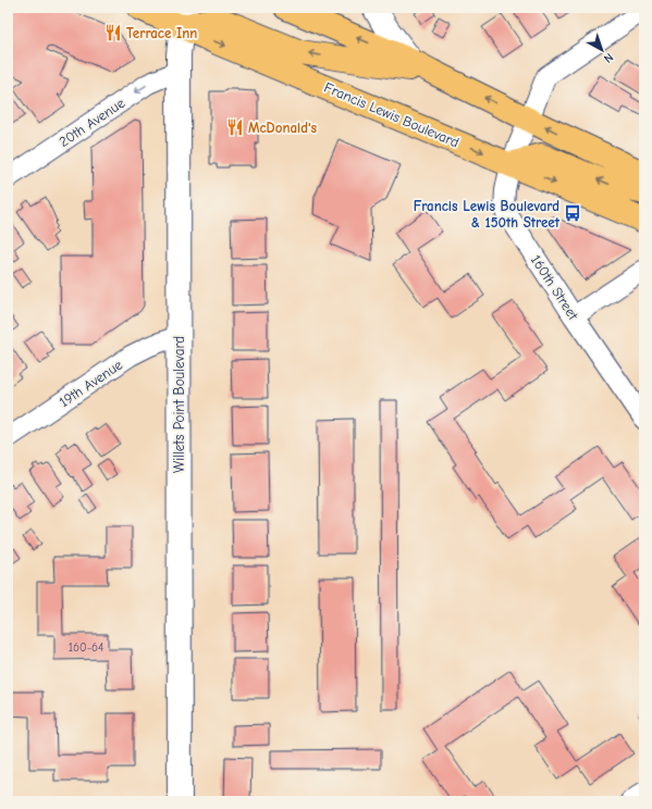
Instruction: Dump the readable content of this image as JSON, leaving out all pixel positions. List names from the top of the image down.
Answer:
{
  "streets": {
    "main road": ["Francis Lewis Boulevard"],
    "street": [
      "20th Avenue",
      "160th Street",
      "19th Avenue",
      "Willets Point Boulevard"
    ]
  },
  "crossings": [
    ["Francis Lewis Boulevard", "160th Street"],
    ["Francis Lewis Boulevard", "Willets Point Boulevard"],
    ["20th Avenue", "Willets Point Boulevard"],
    ["19th Avenue", "Willets Point Boulevard"]
  ],
  "one_way": ["20th Avenue"],
  "places": {
    "restaurant": ["Terrace Inn", "McDonald's"],
    "bus stop": ["Francis Lewis Boulevard & 150th Street"]
  },
  "house_numbers": ["160-64"],
  "north": "bottom right"
}
